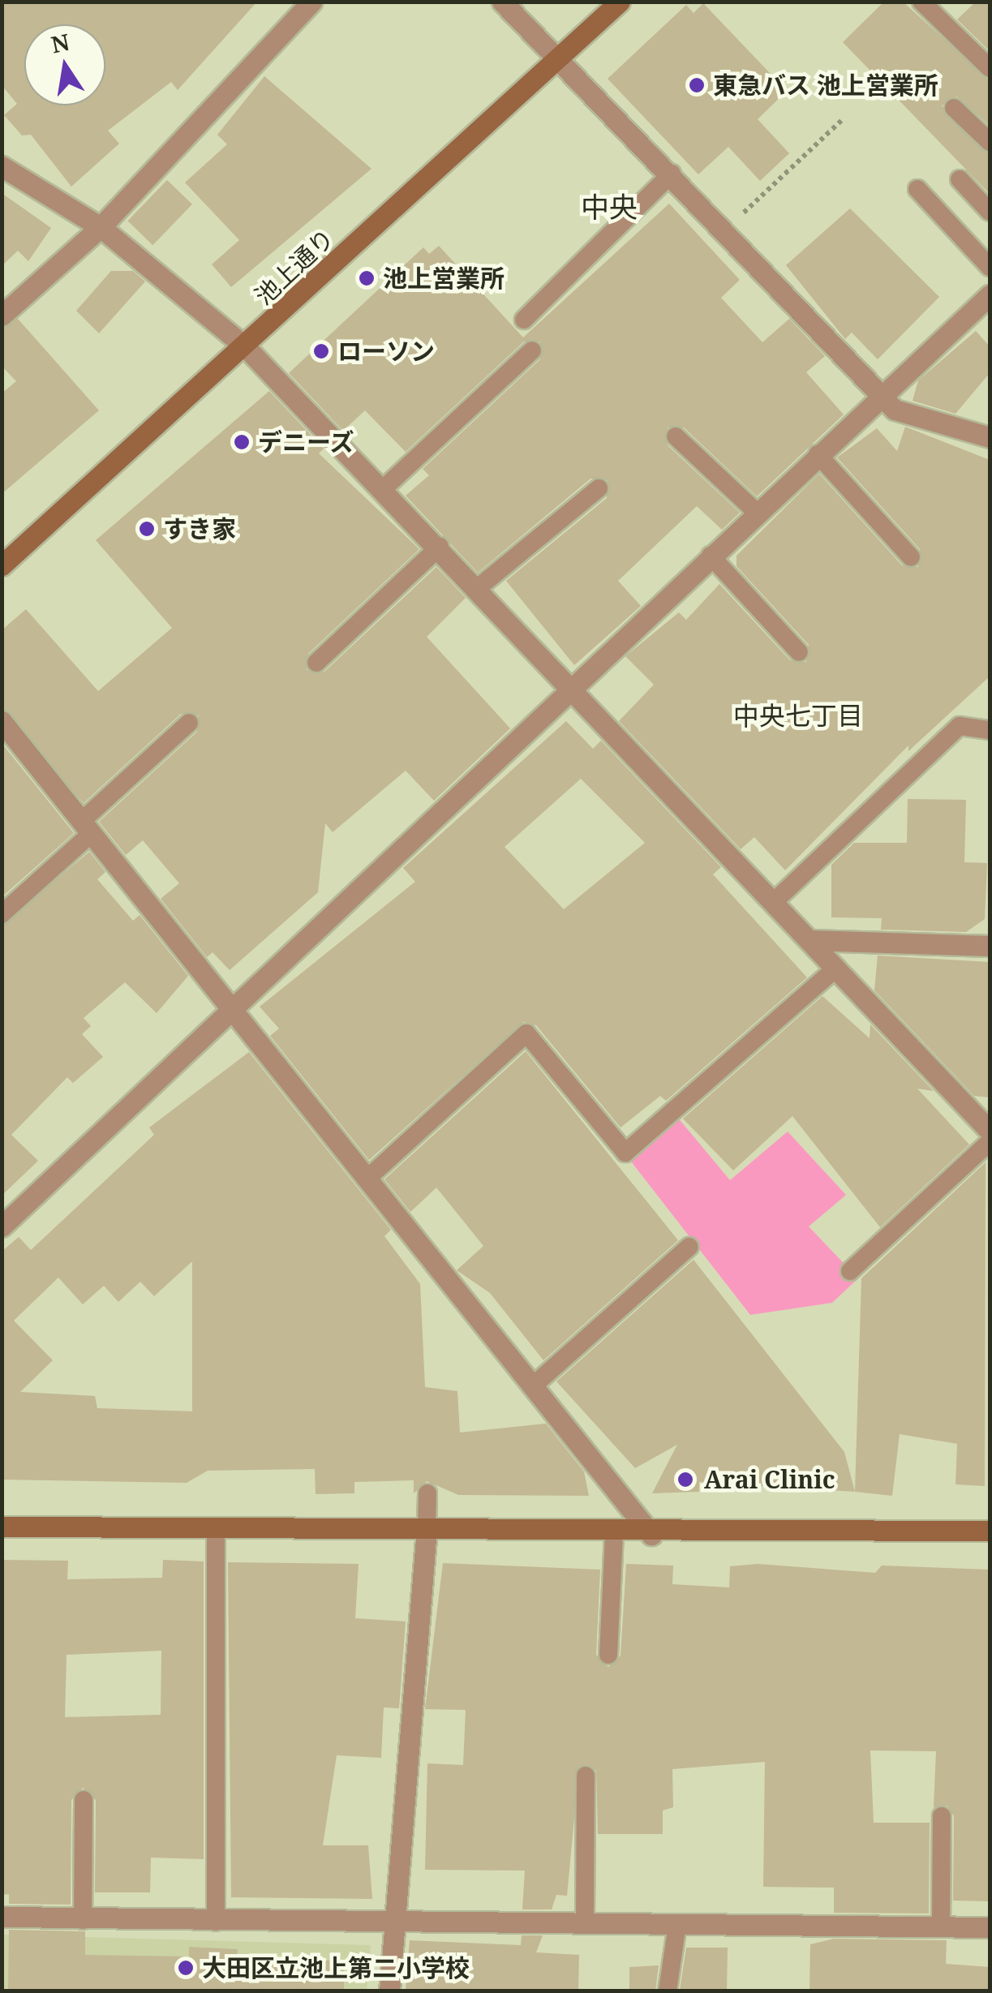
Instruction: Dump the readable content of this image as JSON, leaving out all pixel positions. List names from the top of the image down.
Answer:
{
  "streets": {
    "street": ["池上通り"]
  },
  "districts": ["中央", "中央七丁目"],
  "places": [
    "東急バス 池上営業所",
    "池上営業所",
    "ローソン",
    "デニーズ",
    "すき家",
    "Arai Clinic",
    "大田区立池上第二小学校"
  ],
  "north": "top"
}
